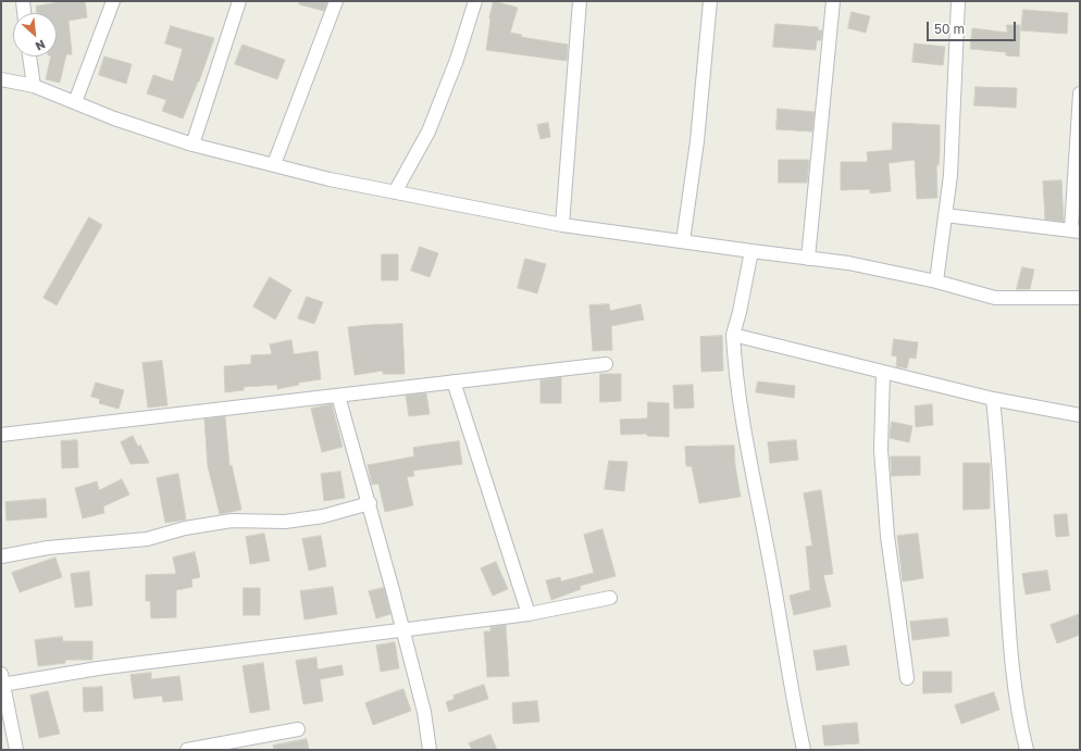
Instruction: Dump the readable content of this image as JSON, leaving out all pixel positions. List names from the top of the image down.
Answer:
{
  "scale_bar": "50 m",
  "north": "bottom right"
}
